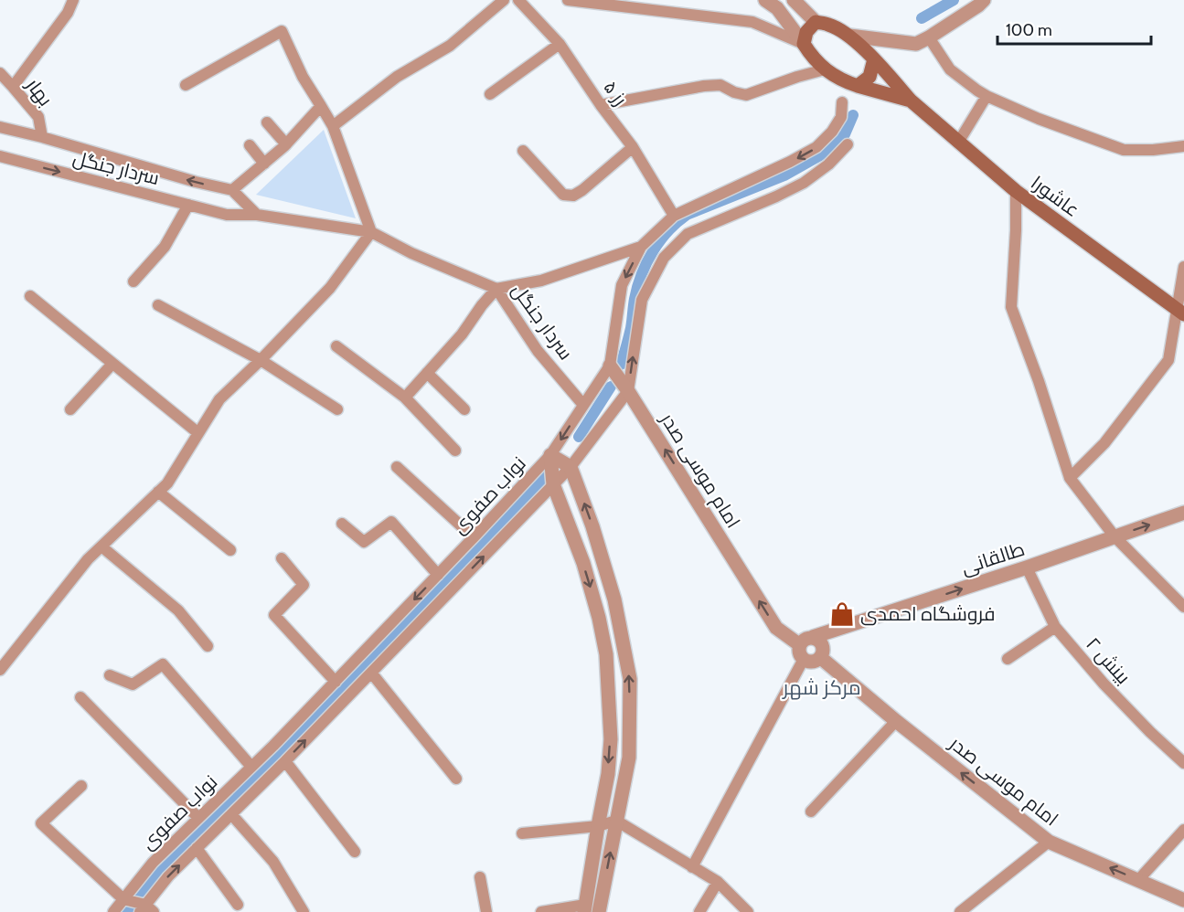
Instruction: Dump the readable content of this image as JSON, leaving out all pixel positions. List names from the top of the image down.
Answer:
{
  "streets": {
    "main road": ["عاشورا"],
    "street": [
      "بهار",
      "رز ۵",
      "سردار جنگل",
      "امام موسی صدر",
      "نواب صفوی",
      "طالقانی",
      "بینش ۲"
    ]
  },
  "crossings": [
    ["بهار", "سردار جنگل"],
    ["رز ۵", "نواب صفوی"],
    ["سردار جنگل", "نواب صفوی"],
    ["امام موسی صدر", "نواب صفوی"],
    ["امام موسی صدر", "طالقانی"],
    ["طالقانی", "بینش ۲"]
  ],
  "one_way": ["امام موسی صدر", "طالقانی"],
  "districts": ["مرکز شهر"],
  "places": {
    "shop": ["فروشگاه احمدی"]
  },
  "scale_bar": "100 m"
}
